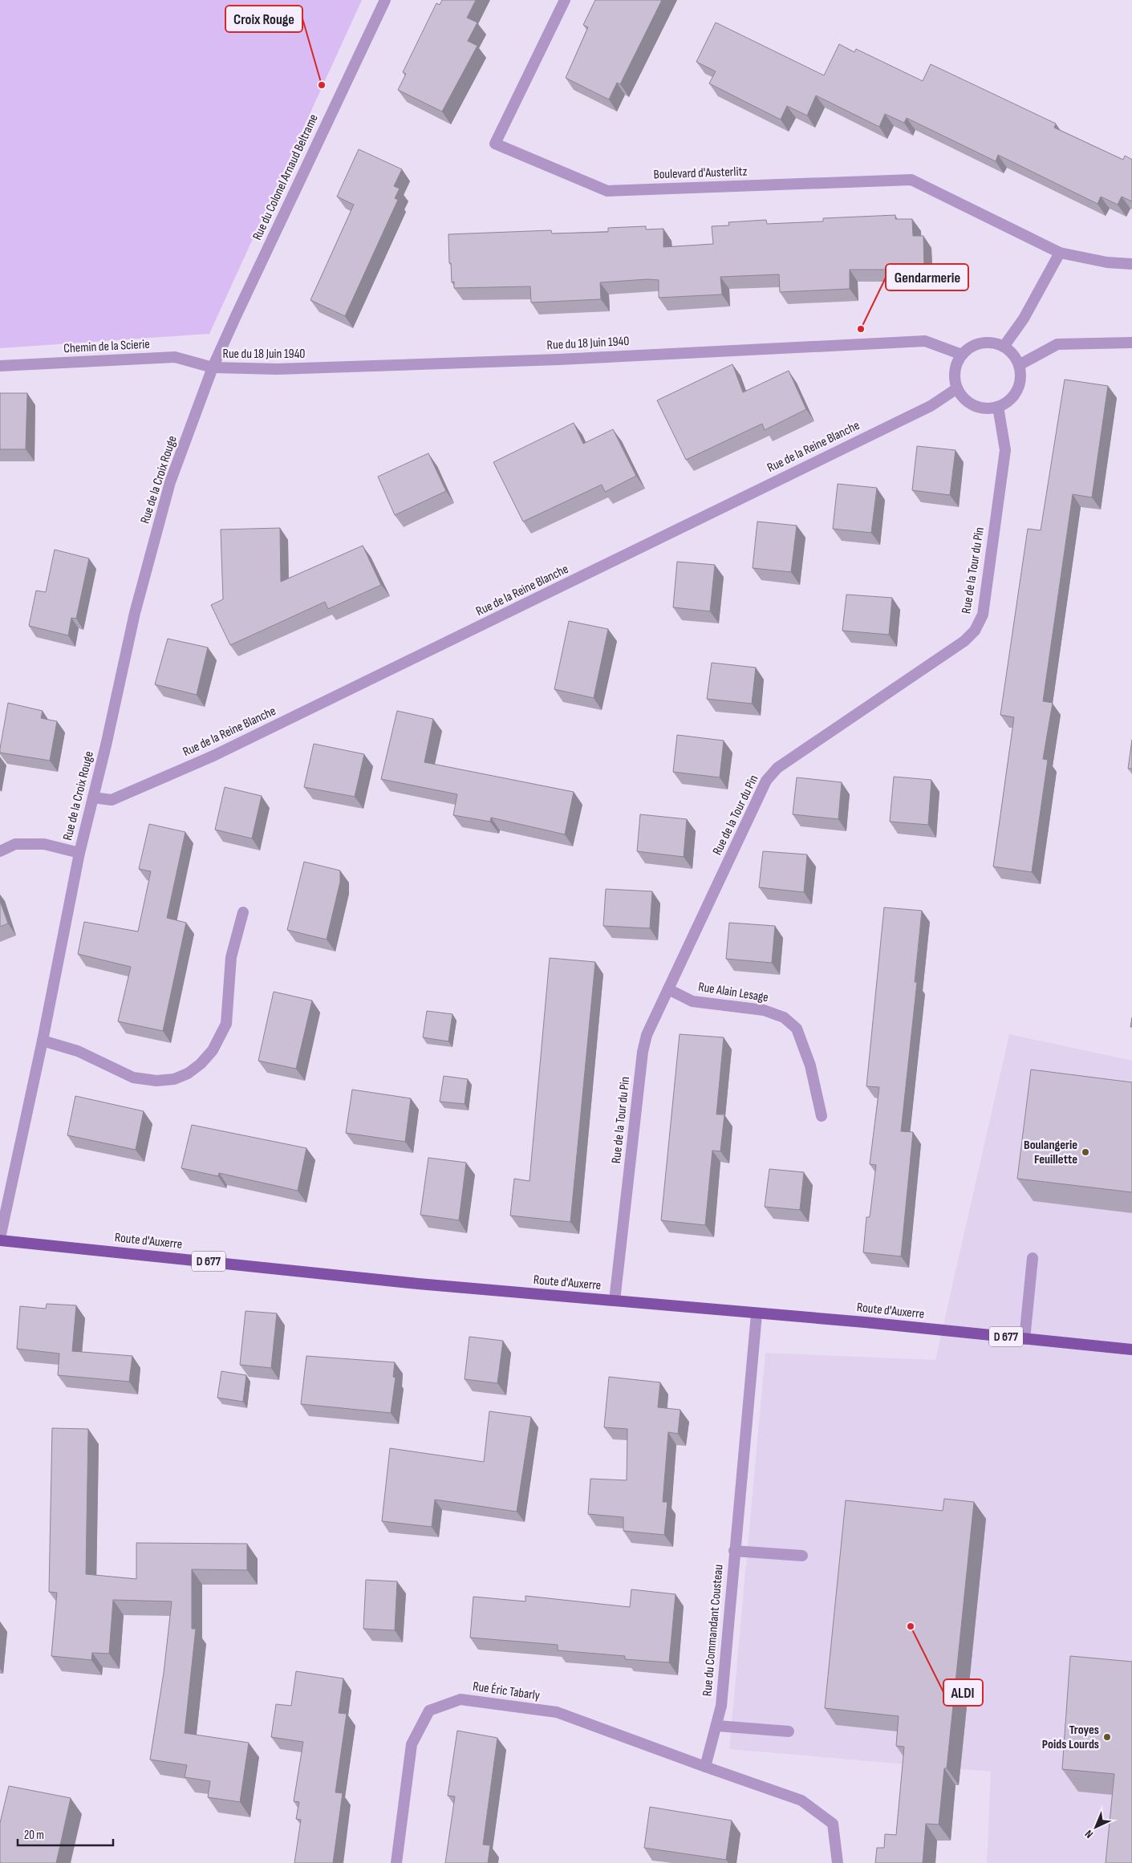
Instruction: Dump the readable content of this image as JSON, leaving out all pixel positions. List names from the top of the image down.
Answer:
{
  "streets": {
    "main road": ["Route d'Auxerre", "D 677"],
    "street": [
      "Boulevard d'Austerlitz",
      "Rue du Colonel Arnaud Beltrame",
      "Rue du 18 Juin 1940",
      "Chemin de la Scierie",
      "Rue de la Reine Blanche",
      "Rue de la Croix Rouge",
      "Rue de la Tour du Pin",
      "Rue Alain Lesage",
      "Rue du Commandant Cousteau",
      "Rue Éric Tabarly"
    ]
  },
  "crossings": [
    ["Rue du Colonel Arnaud Beltrame", "Rue du 18 Juin 1940"],
    ["Rue du Colonel Arnaud Beltrame", "Chemin de la Scierie"],
    ["Rue du Colonel Arnaud Beltrame", "Rue de la Croix Rouge"],
    ["Rue du 18 Juin 1940", "Chemin de la Scierie"],
    ["Rue du 18 Juin 1940", "Rue de la Reine Blanche"],
    ["Rue du 18 Juin 1940", "Rue de la Croix Rouge"],
    ["Rue du 18 Juin 1940", "Rue de la Tour du Pin"],
    ["Chemin de la Scierie", "Rue de la Croix Rouge"],
    ["Rue de la Reine Blanche", "Rue de la Croix Rouge"],
    ["Rue de la Reine Blanche", "Rue de la Tour du Pin"],
    ["Rue de la Croix Rouge", "Route d'Auxerre"],
    ["Rue de la Tour du Pin", "Rue Alain Lesage"],
    ["Rue de la Tour du Pin", "Route d'Auxerre"],
    ["Route d'Auxerre", "Rue du Commandant Cousteau"],
    ["Rue du Commandant Cousteau", "Rue Éric Tabarly"]
  ],
  "places": [
    "Croix Rouge",
    "Gendarmerie",
    "Boulangerie Feuillette",
    "ALDI",
    "Troyes Poids Lourds"
  ],
  "scale_bar": "20 m",
  "north": "bottom left"
}
